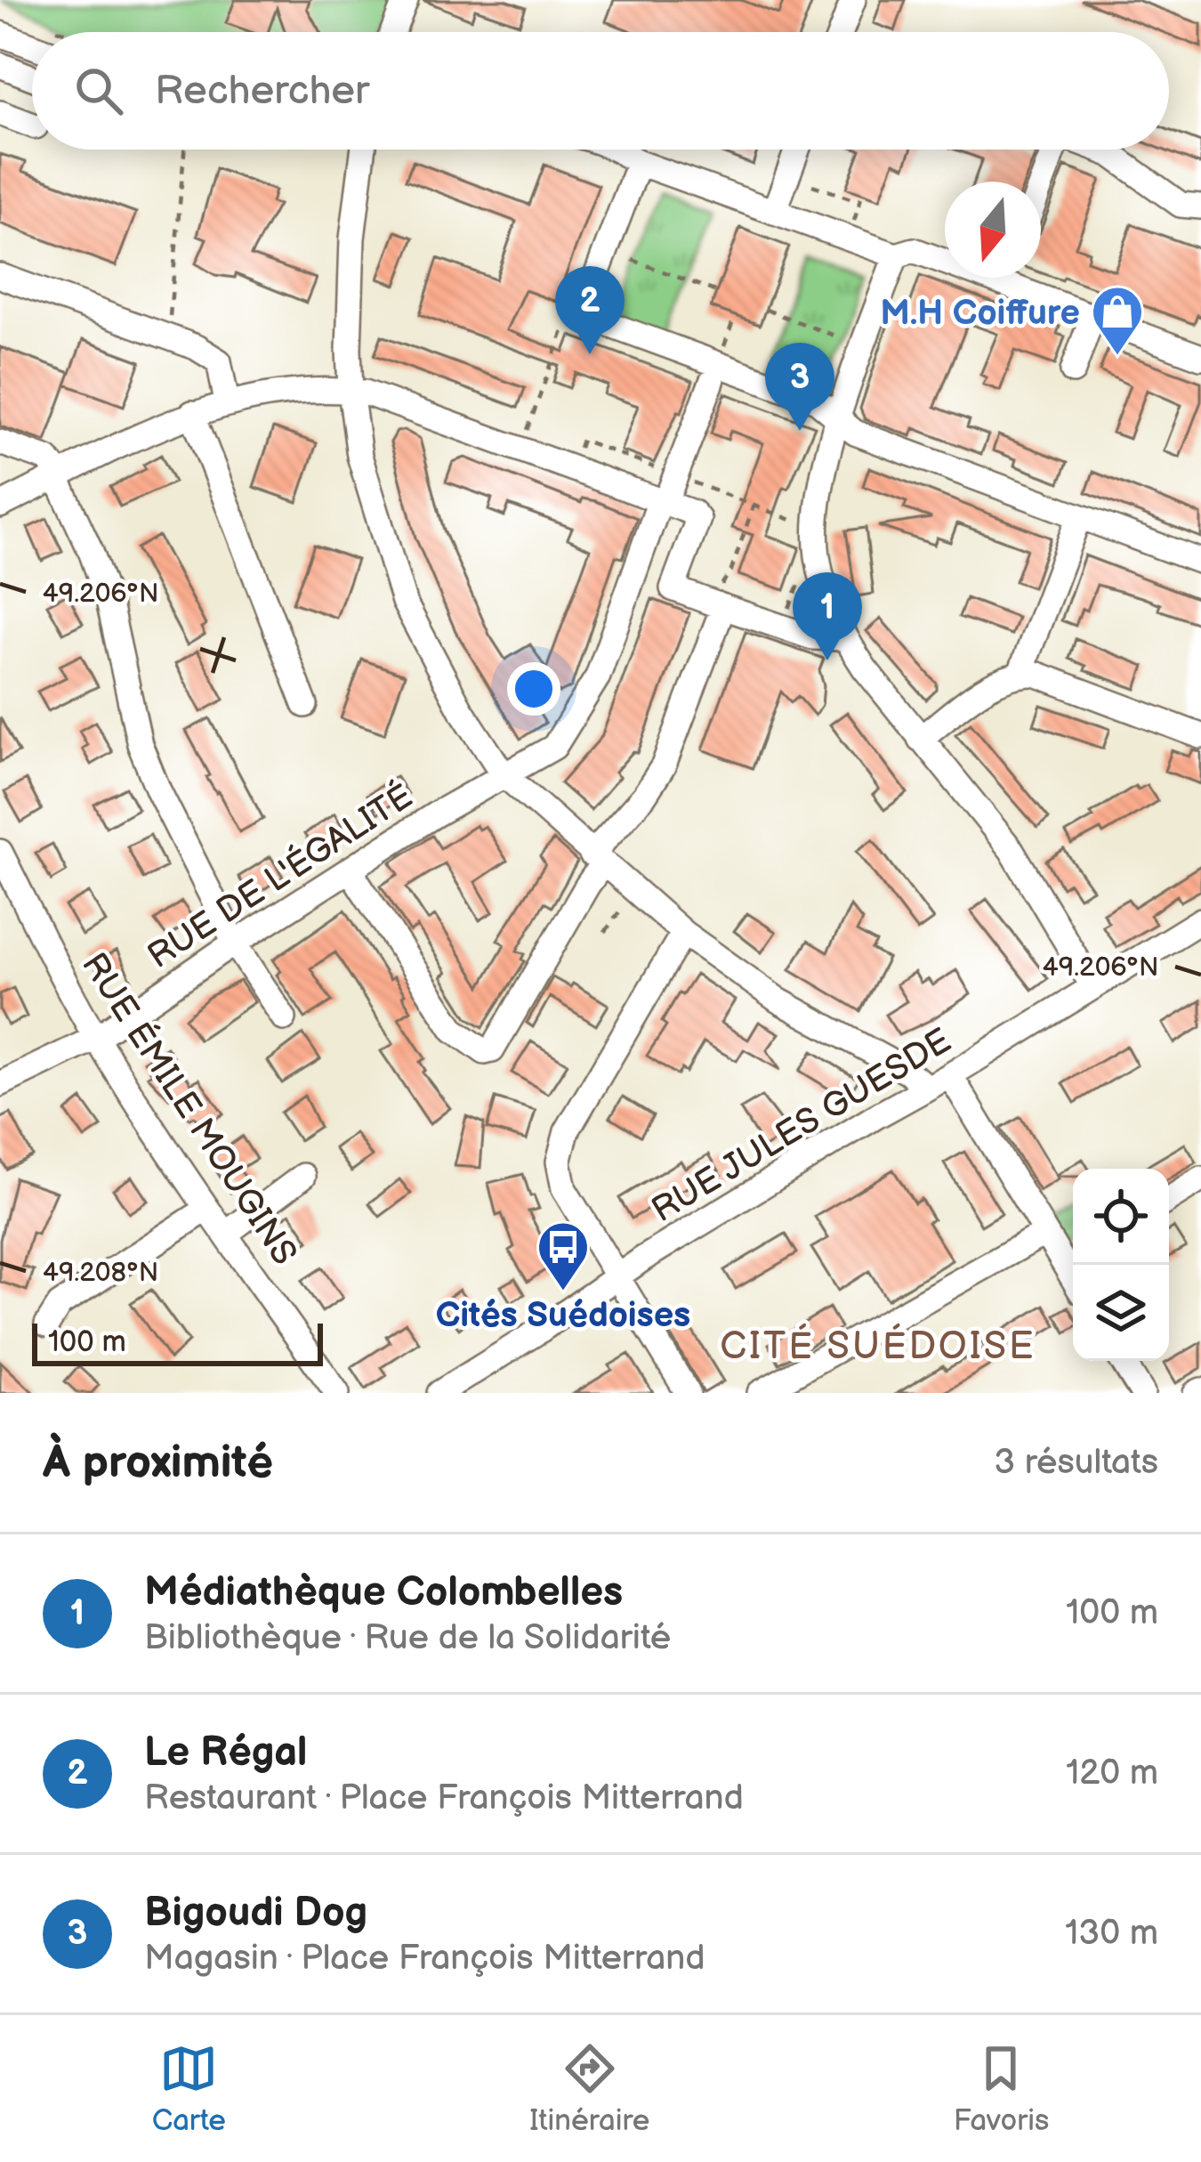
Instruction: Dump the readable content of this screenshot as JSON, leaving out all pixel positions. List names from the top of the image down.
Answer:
{
  "streets": {
    "street": ["RUE DE L'ÉGALITÉ", "RUE ÉMILE MOUGINS", "RUE JULES GUESDE"]
  },
  "crossings": [
    ["RUE DE L'ÉGALITÉ", "RUE ÉMILE MOUGINS"]
  ],
  "districts": ["CITÉ SUÉDOISE"],
  "places": {
    "shop": ["M.H Coiffure"],
    "bus stop": ["Cités Suédoises"]
  },
  "scale_bar": "100 m",
  "north": "bottom",
  "page": {
    "search": "Rechercher",
    "pins": ["2", "3", "1"],
    "scale": "100 m",
    "heading": ["À proximité", "3 résultats"],
    "list": [
      {
        "mark": "1",
        "name": "Médiathèque Colombelles",
        "note": "Bibliothèque · Rue de la Solidarité",
        "value": "100 m"
      },
      {
        "mark": "2",
        "name": "Le Régal",
        "note": "Restaurant · Place François Mitterrand",
        "value": "120 m"
      },
      {
        "mark": "3",
        "name": "Bigoudi Dog",
        "note": "Magasin · Place François Mitterrand",
        "value": "130 m"
      }
    ],
    "nav": ["Carte", "Itinéraire", "Favoris"]
  },
  "coordinates": ["49.206°N", "49.208°N"]
}
